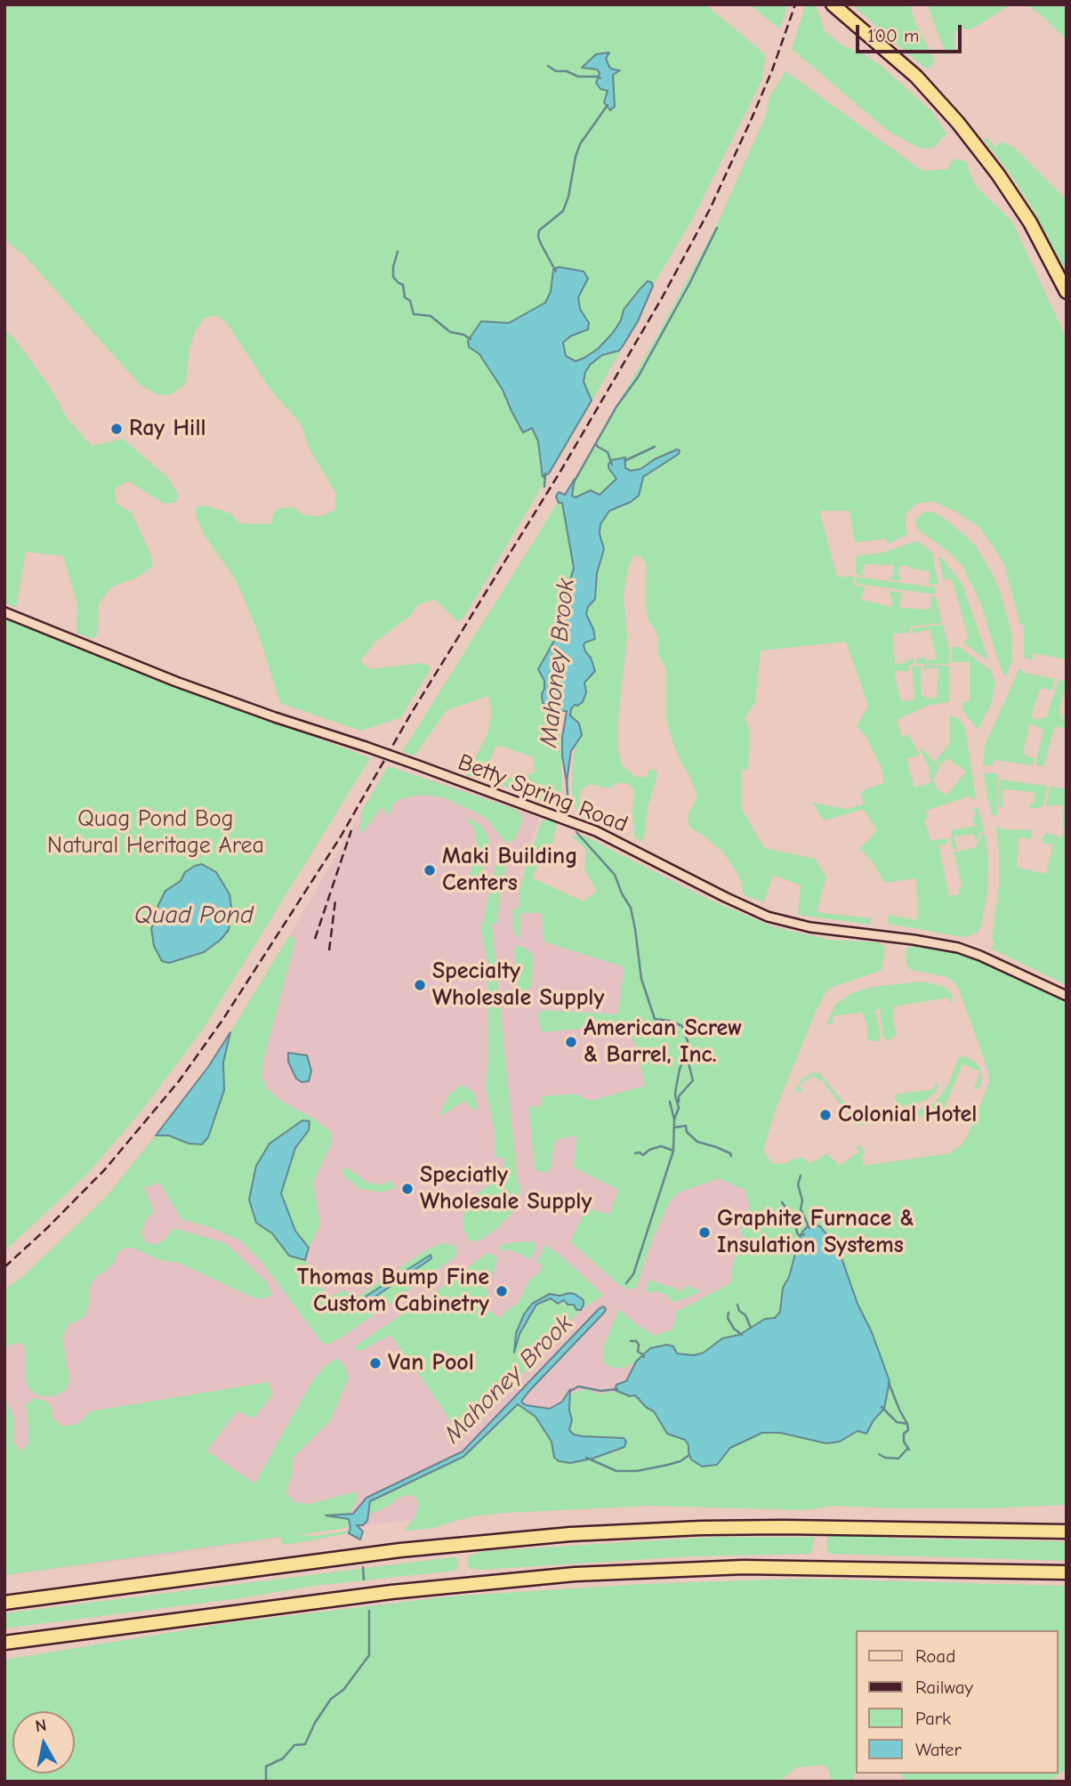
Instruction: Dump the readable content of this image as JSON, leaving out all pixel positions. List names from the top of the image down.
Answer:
{
  "streets": {
    "street": ["Betty Spring Road"]
  },
  "water": ["Mahoney Brook", "Quad Pond"],
  "parks": ["Quag Pond Bog Natural Heritage Area"],
  "places": [
    "Ray Hill",
    "Maki Building Centers",
    "Specialty Wholesale Supply",
    "American Screw & Barrel, Inc.",
    "Colonial Hotel",
    "Speciatly Wholesale Supply",
    "Graphite Furnace & Insulation Systems",
    "Thomas Bump Fine Custom Cabinetry",
    "Van Pool"
  ],
  "legend": [
    "Road",
    "Railway",
    "Park",
    "Water"
  ],
  "scale_bar": "100 m",
  "north": "top"
}
